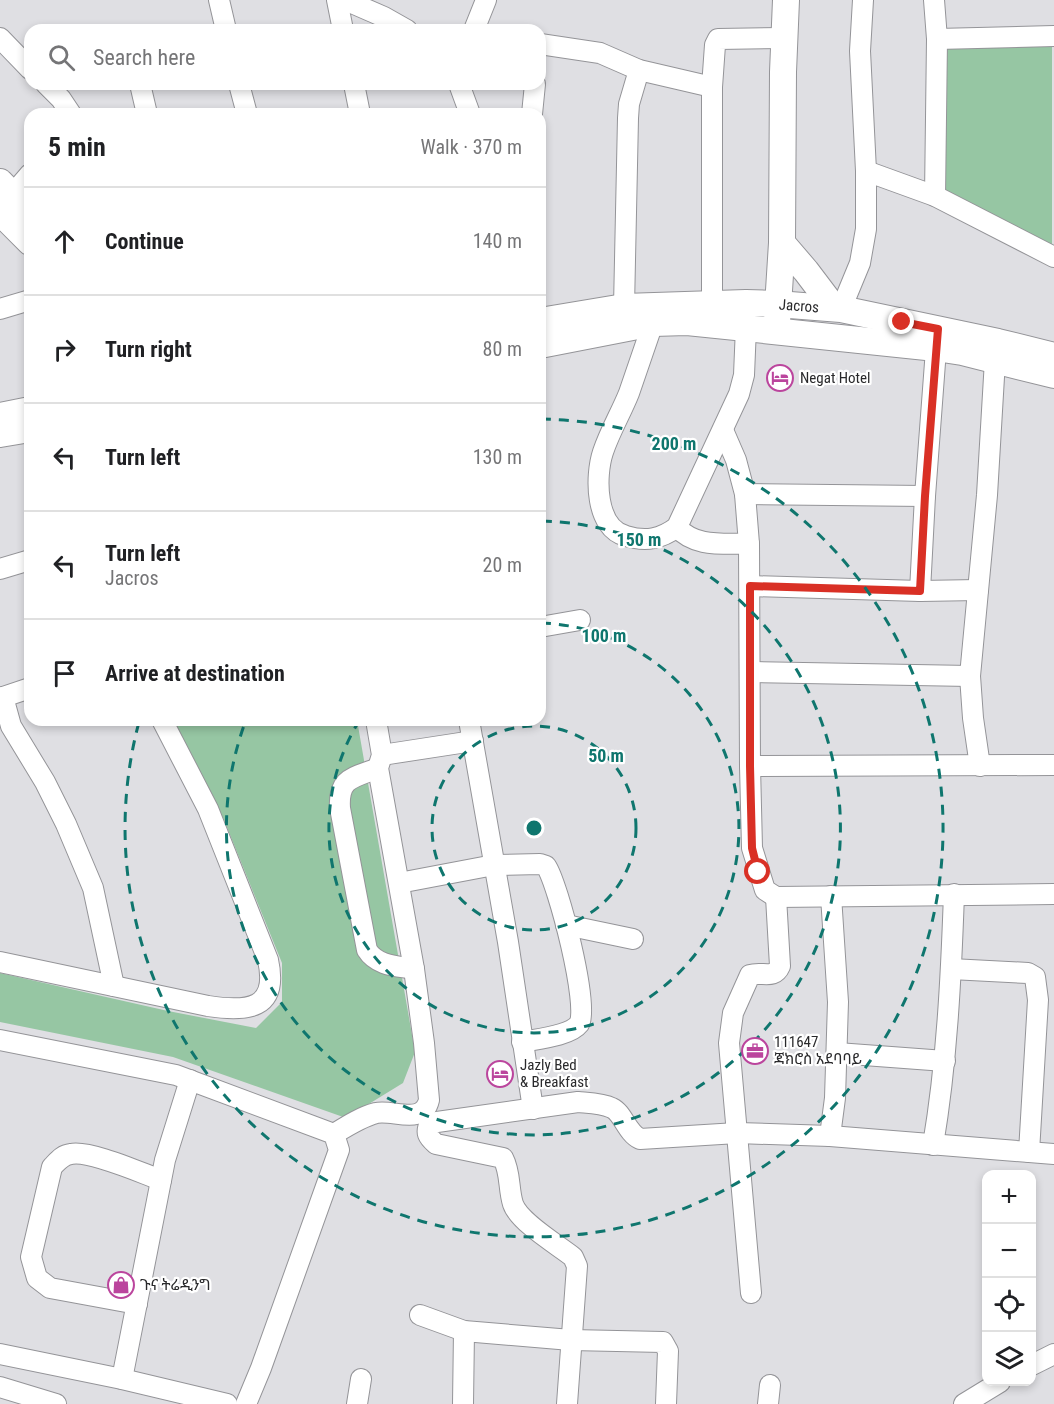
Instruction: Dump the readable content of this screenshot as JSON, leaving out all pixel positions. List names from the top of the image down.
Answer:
{
  "streets": {
    "main road": ["Jacros"]
  },
  "places": {
    "hotel": ["Negat Hotel", "Jazly Bed & Breakfast"],
    "office": ["111647 ጃክሮስ አደባባይ"],
    "shop": ["ጉና ትሬዲንግ"]
  },
  "page": {
    "search": "Search here",
    "heading": ["5 min", "Walk · 370 m"],
    "list": [
      ["Continue", "140 m"],
      ["Turn right", "80 m"],
      ["Turn left", "130 m"],
      ["Turn left", "Jacros", "20 m"],
      "Arrive at destination"
    ],
    "map_buttons": ["+", "−"]
  },
  "rings": [
    "200 m",
    "150 m",
    "100 m",
    "50 m"
  ]
}
